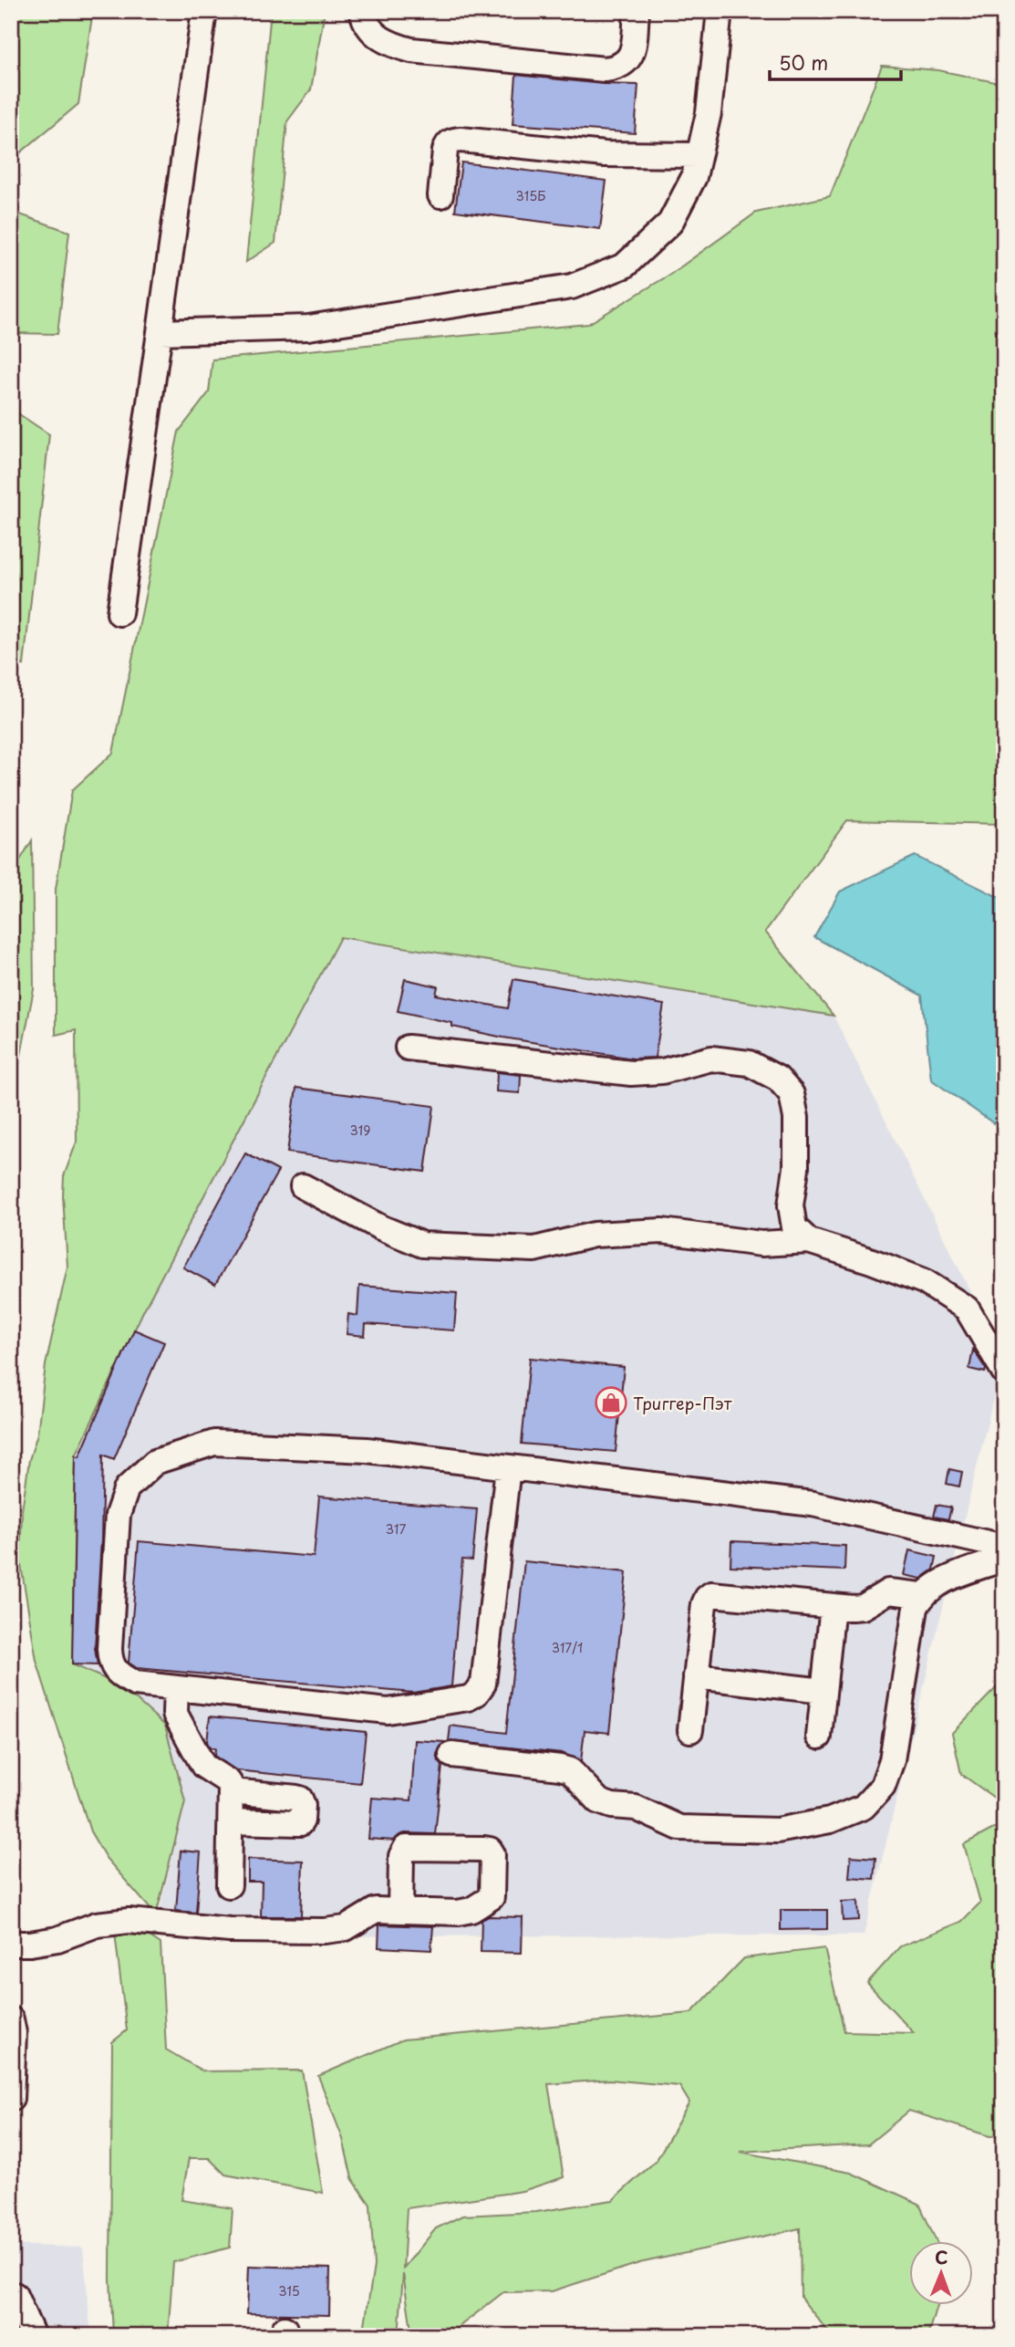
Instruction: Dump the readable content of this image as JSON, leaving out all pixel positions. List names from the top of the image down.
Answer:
{
  "places": {
    "shop": ["Триггер-Пэт"]
  },
  "house_numbers": [
    "315Б",
    "319",
    "317",
    "317/1",
    "315"
  ],
  "scale_bar": "50 m",
  "north": "top"
}
